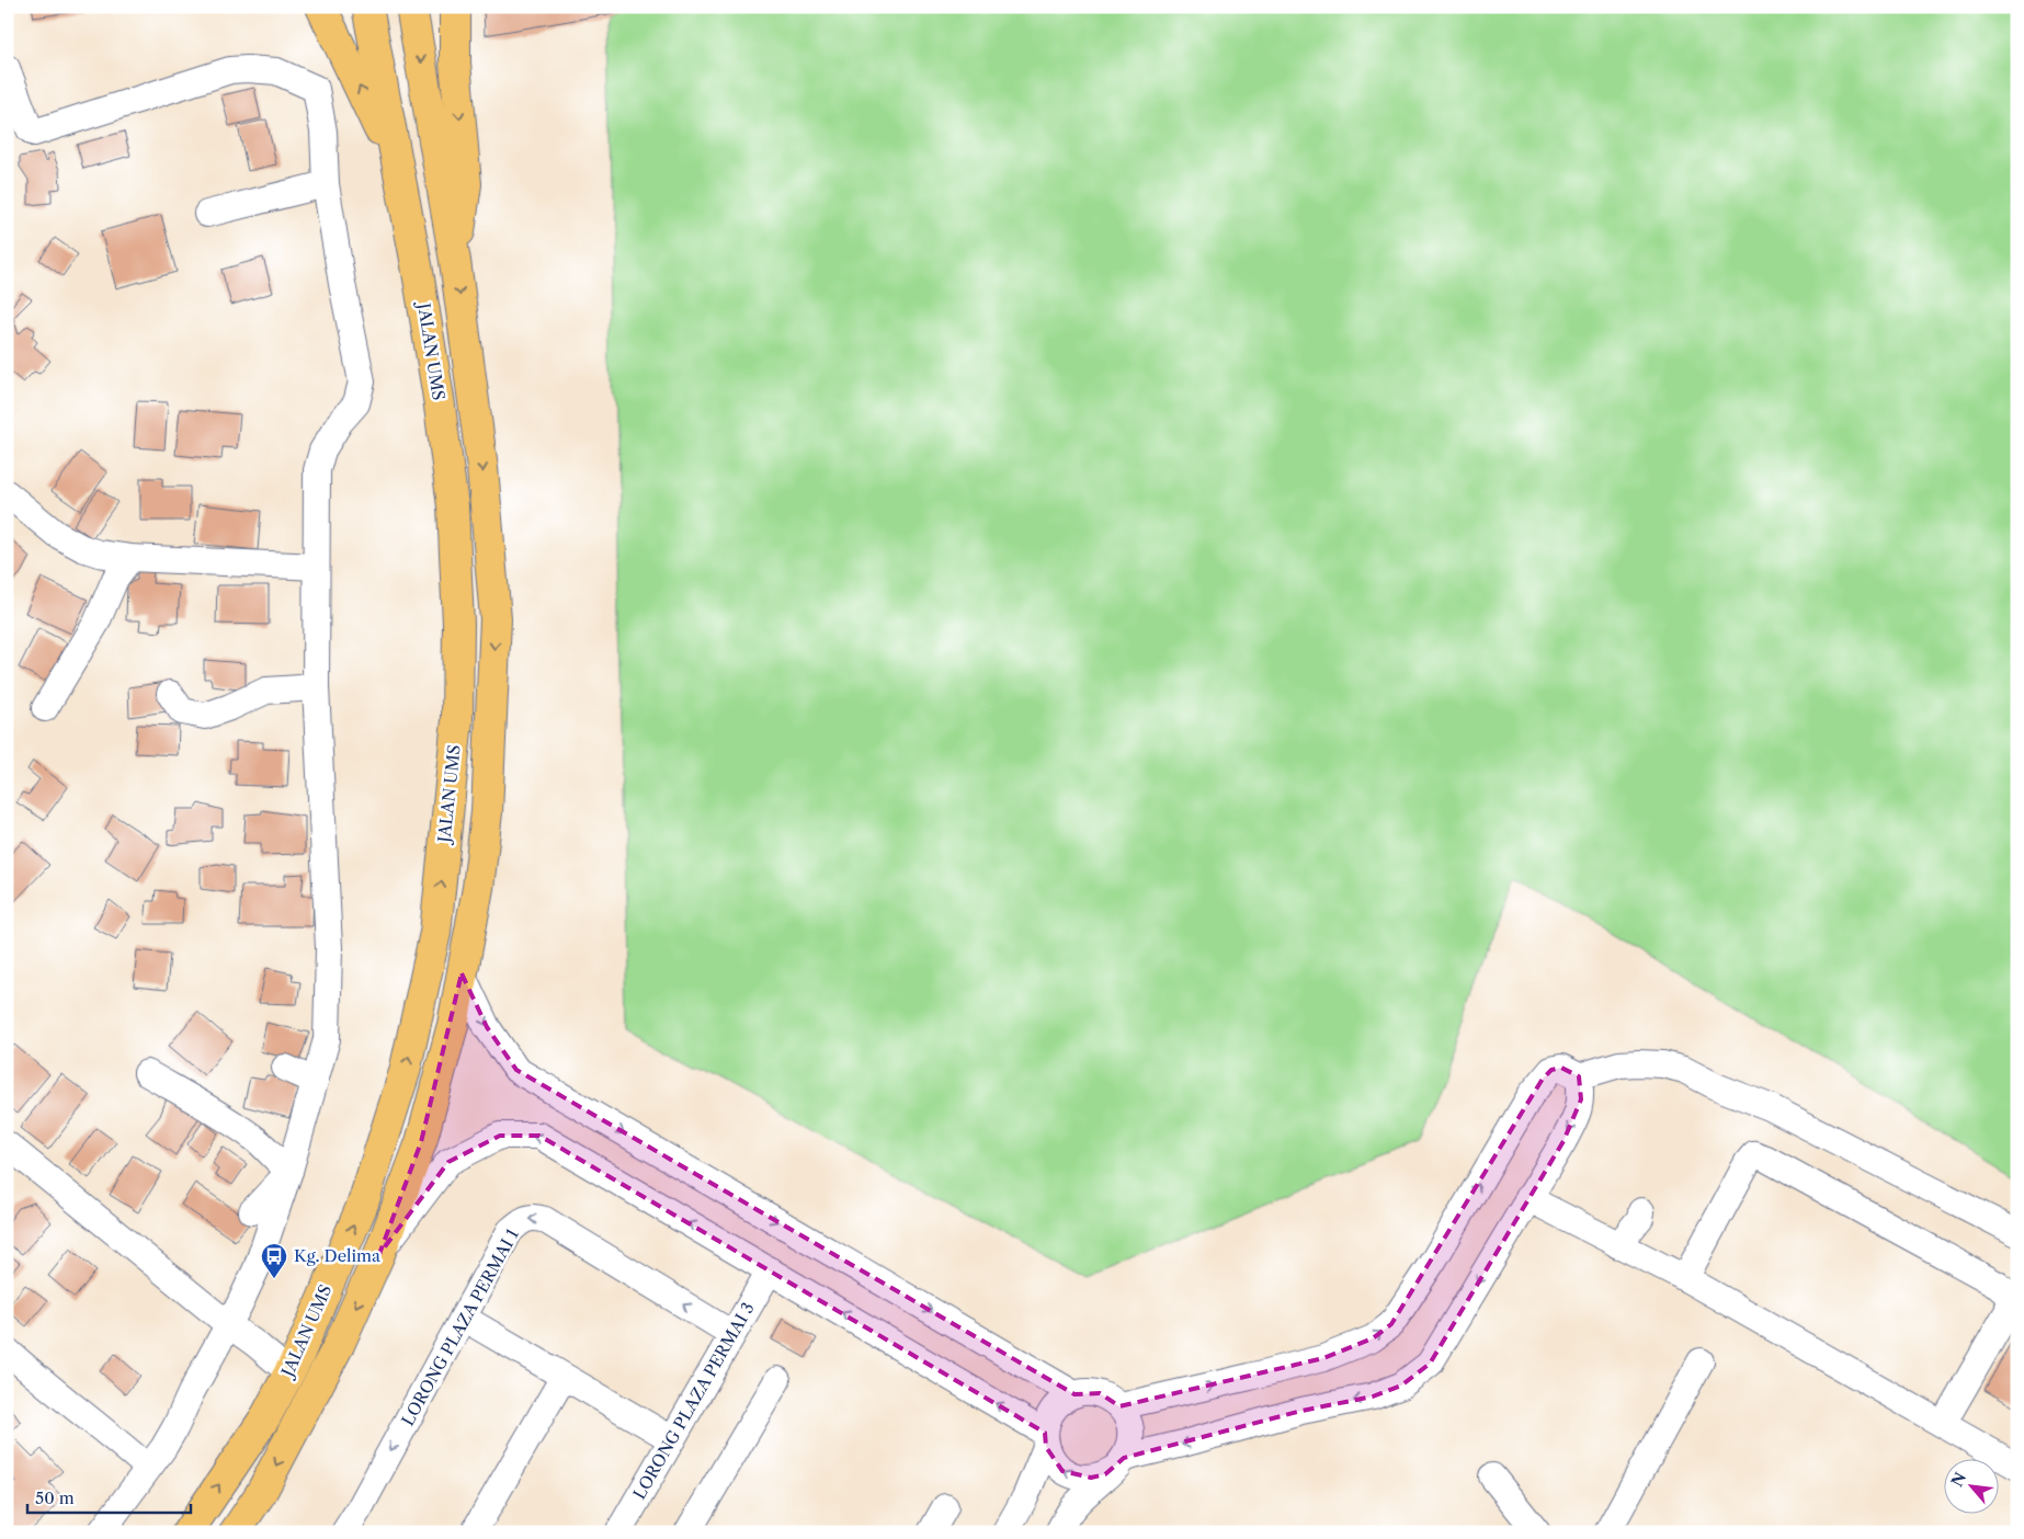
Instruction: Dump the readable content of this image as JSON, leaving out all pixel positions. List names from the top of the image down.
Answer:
{
  "streets": {
    "highway": ["JALAN UMS"],
    "street": ["LORONG PLAZA PERMAI 1", "LORONG PLAZA PERMAI 3"]
  },
  "crossings": [
    ["LORONG PLAZA PERMAI 1", "LORONG PLAZA PERMAI 3"]
  ],
  "places": {
    "bus stop": ["Kg. Delima"]
  },
  "scale_bar": "50 m",
  "north": "top left"
}
